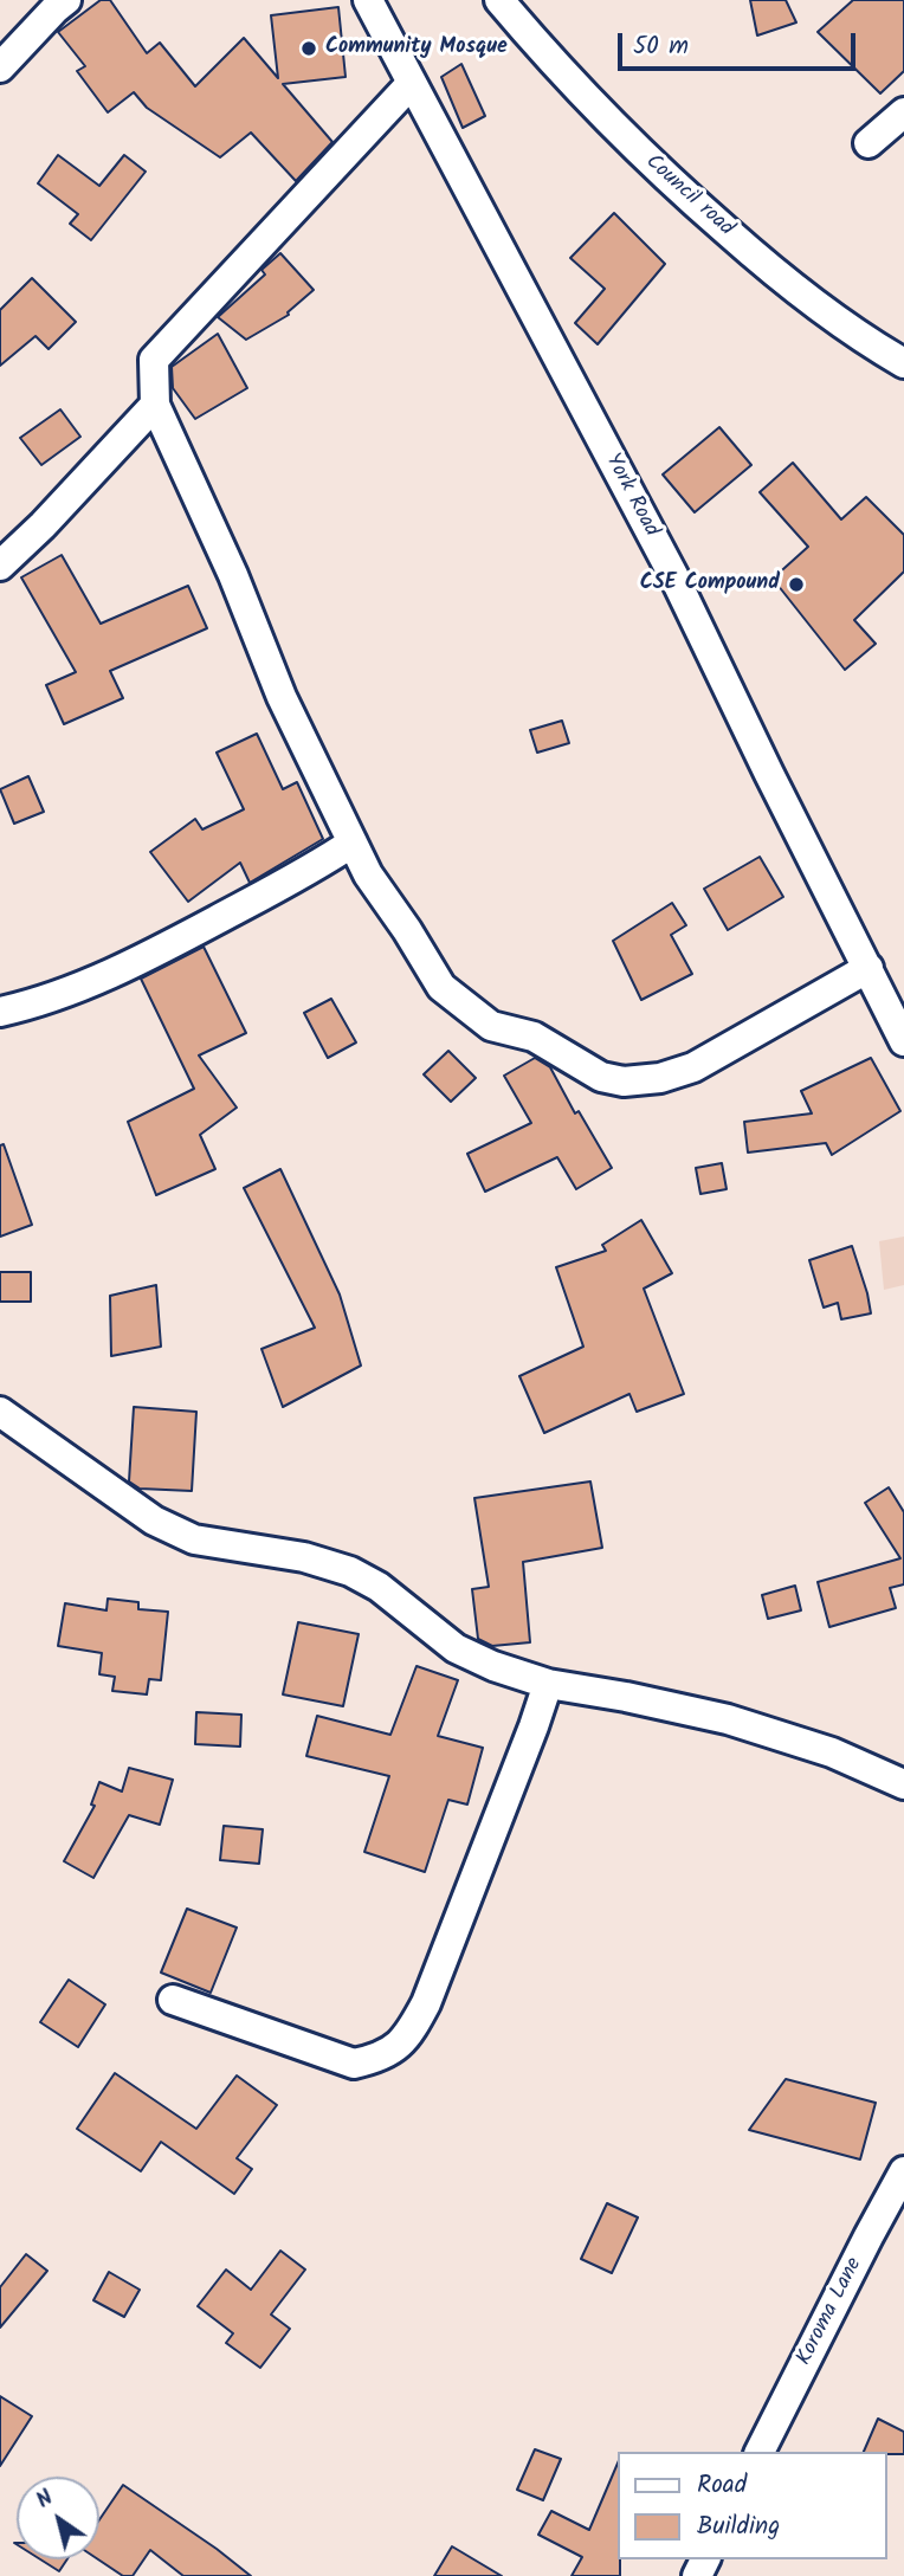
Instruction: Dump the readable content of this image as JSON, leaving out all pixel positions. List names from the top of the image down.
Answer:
{
  "streets": {
    "street": ["Council road", "York Road", "Koroma Lane"]
  },
  "places": ["Community Mosque", "CSE Compound"],
  "legend": ["Road", "Building"],
  "scale_bar": "50 m",
  "north": "top left"
}
